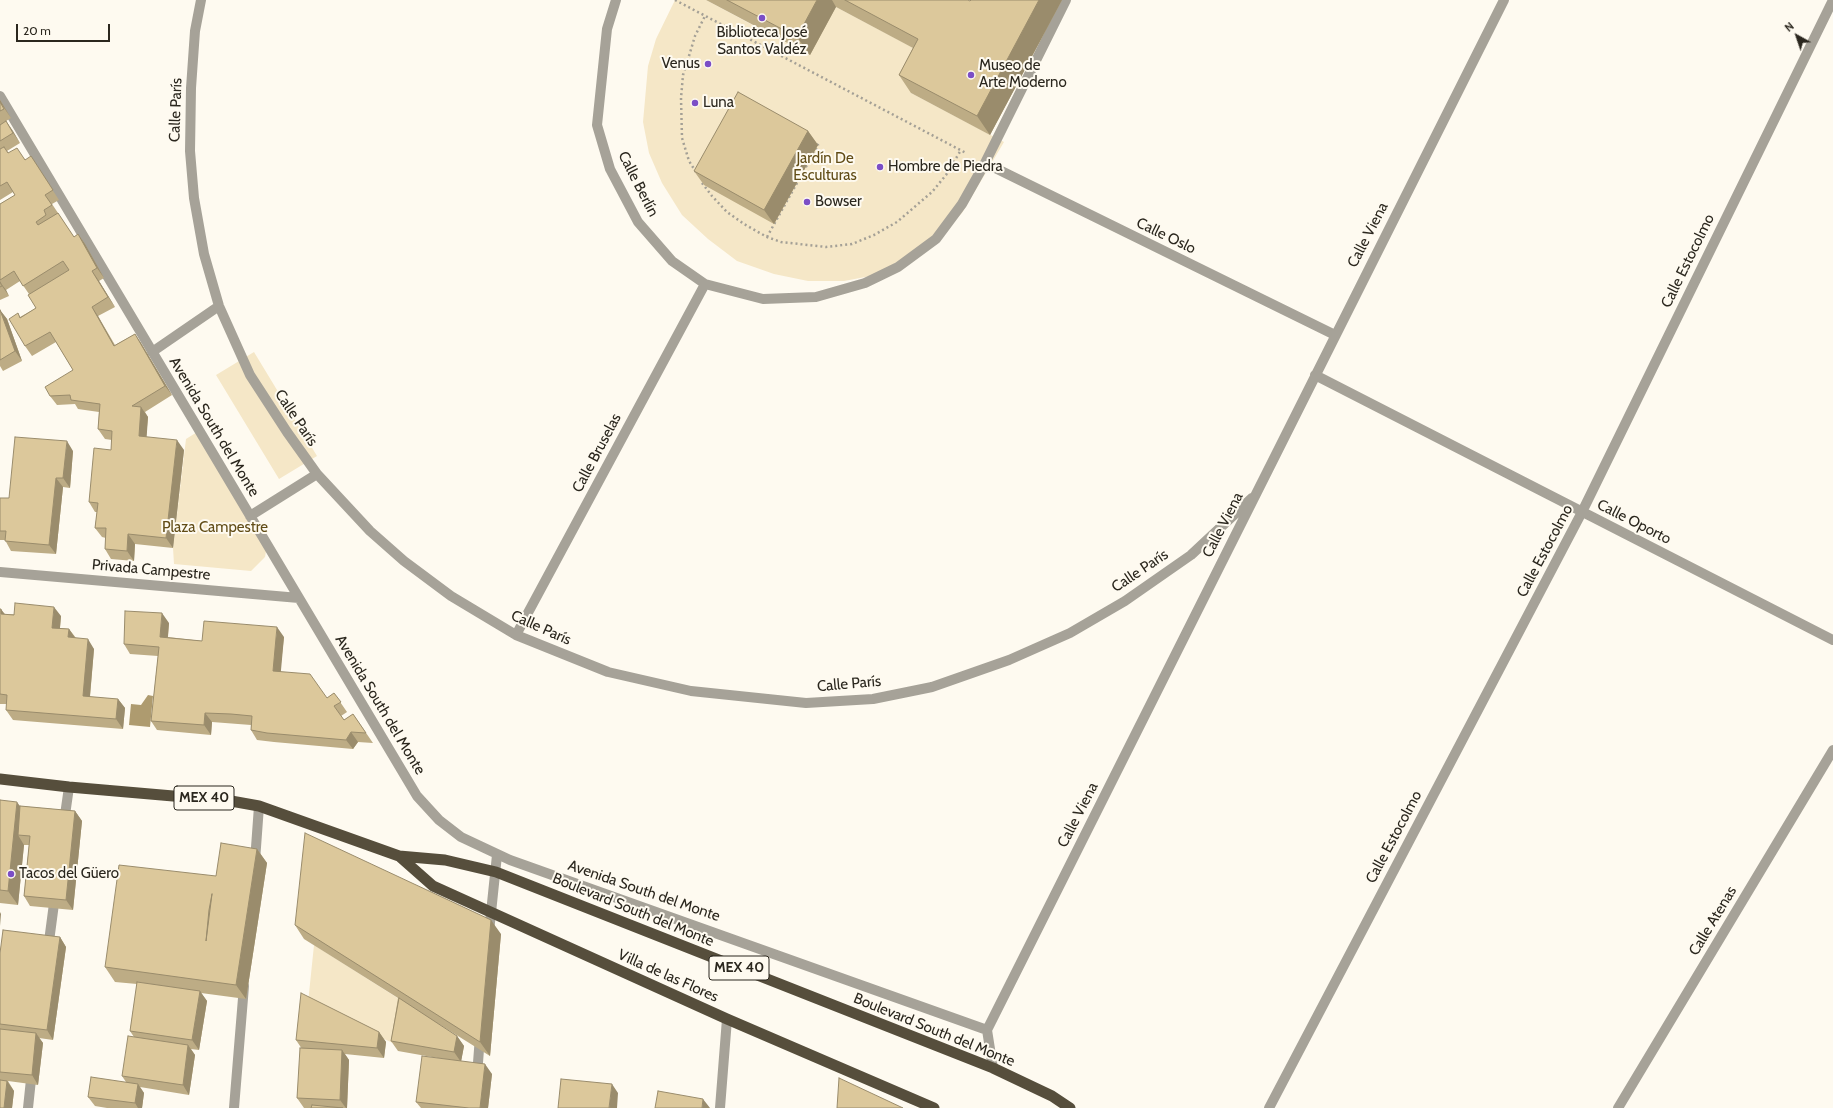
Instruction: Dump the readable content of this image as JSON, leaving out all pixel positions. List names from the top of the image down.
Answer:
{
  "streets": {
    "highway": ["MEX 40", "Boulevard South del Monte", "Villa de las Flores"],
    "street": [
      "Calle París",
      "Calle Berlín",
      "Calle Viena",
      "Calle Oslo",
      "Calle Estocolmo",
      "Avenida South del Monte",
      "Calle Bruselas",
      "Calle Oporto",
      "Privada Campestre",
      "Calle Atenas"
    ]
  },
  "crossings": [
    ["Calle París", "Calle Viena"],
    ["Calle París", "Calle Bruselas"],
    ["Calle Berlín", "Calle Bruselas"],
    ["Calle Viena", "Calle Oslo"],
    ["Calle Viena", "Avenida South del Monte"],
    ["Calle Viena", "Calle Oporto"],
    ["Calle Estocolmo", "Calle Oporto"],
    ["Avenida South del Monte", "Privada Campestre"],
    ["MEX 40", "Boulevard South del Monte"],
    ["MEX 40", "Villa de las Flores"],
    ["Boulevard South del Monte", "Villa de las Flores"]
  ],
  "parks": ["Jardín De Esculturas", "Plaza Campestre"],
  "places": [
    "Biblioteca José Santos Valdéz",
    "Venus",
    "Museo de Arte Moderno",
    "Luna",
    "Hombre de Piedra",
    "Bowser",
    "Tacos del Güero"
  ],
  "scale_bar": "20 m",
  "north": "top left"
}
